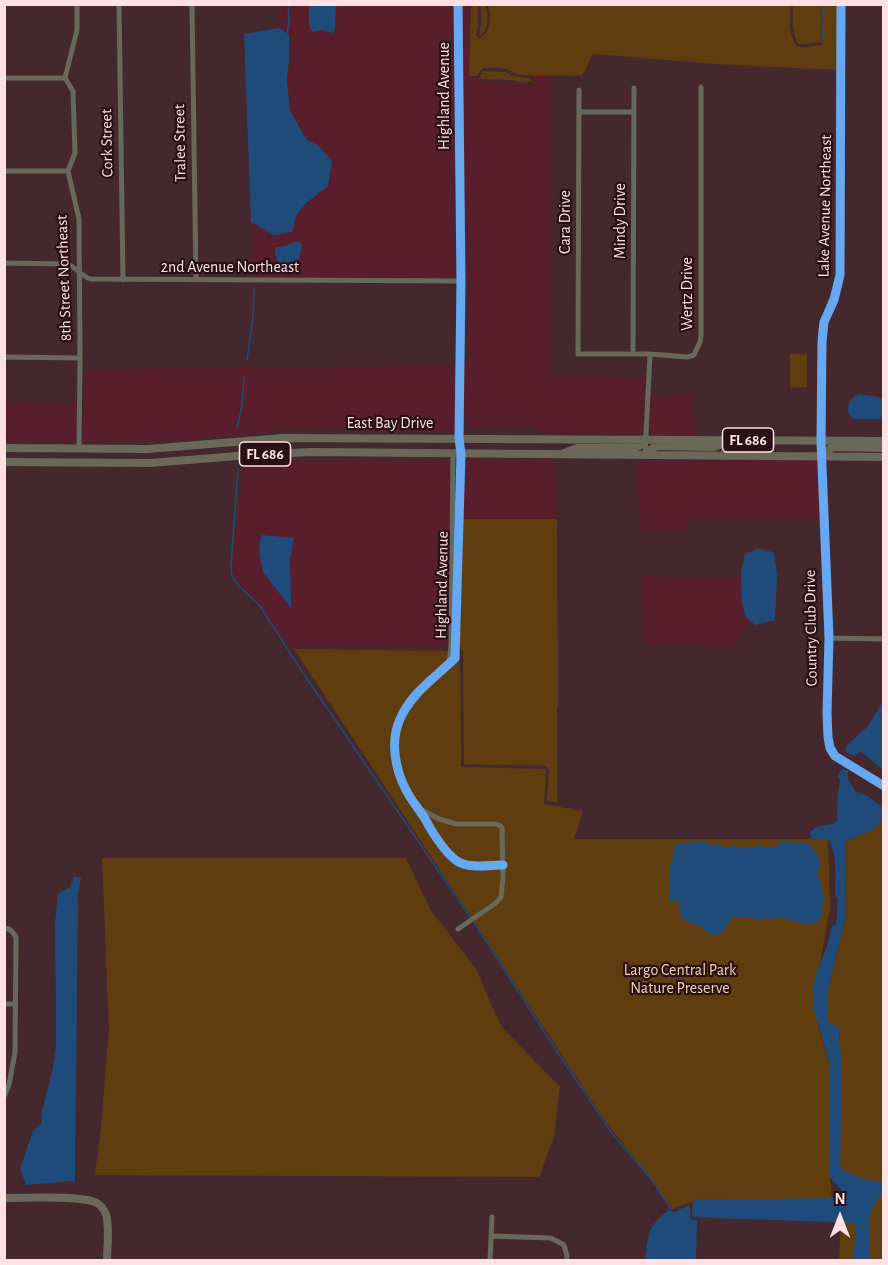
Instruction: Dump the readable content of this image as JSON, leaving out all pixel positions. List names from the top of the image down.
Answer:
{
  "streets": {
    "main road": ["East Bay Drive", "FL 686"],
    "street": [
      "Highland Avenue",
      "Cork Street",
      "Tralee Street",
      "Lake Avenue Northeast",
      "Mindy Drive",
      "Cara Drive",
      "2nd Avenue Northeast",
      "8th Street Northeast",
      "Wertz Drive",
      "Country Club Drive"
    ]
  },
  "crossings": [
    ["Highland Avenue", "2nd Avenue Northeast"],
    ["Highland Avenue", "East Bay Drive"],
    ["Cork Street", "2nd Avenue Northeast"],
    ["Tralee Street", "2nd Avenue Northeast"],
    ["Lake Avenue Northeast", "East Bay Drive"],
    ["Lake Avenue Northeast", "Country Club Drive"],
    ["Mindy Drive", "Cara Drive"],
    ["2nd Avenue Northeast", "8th Street Northeast"],
    ["8th Street Northeast", "East Bay Drive"],
    ["East Bay Drive", "Country Club Drive"]
  ],
  "parks": ["Largo Central Park Nature Preserve"],
  "north": "top"
}
